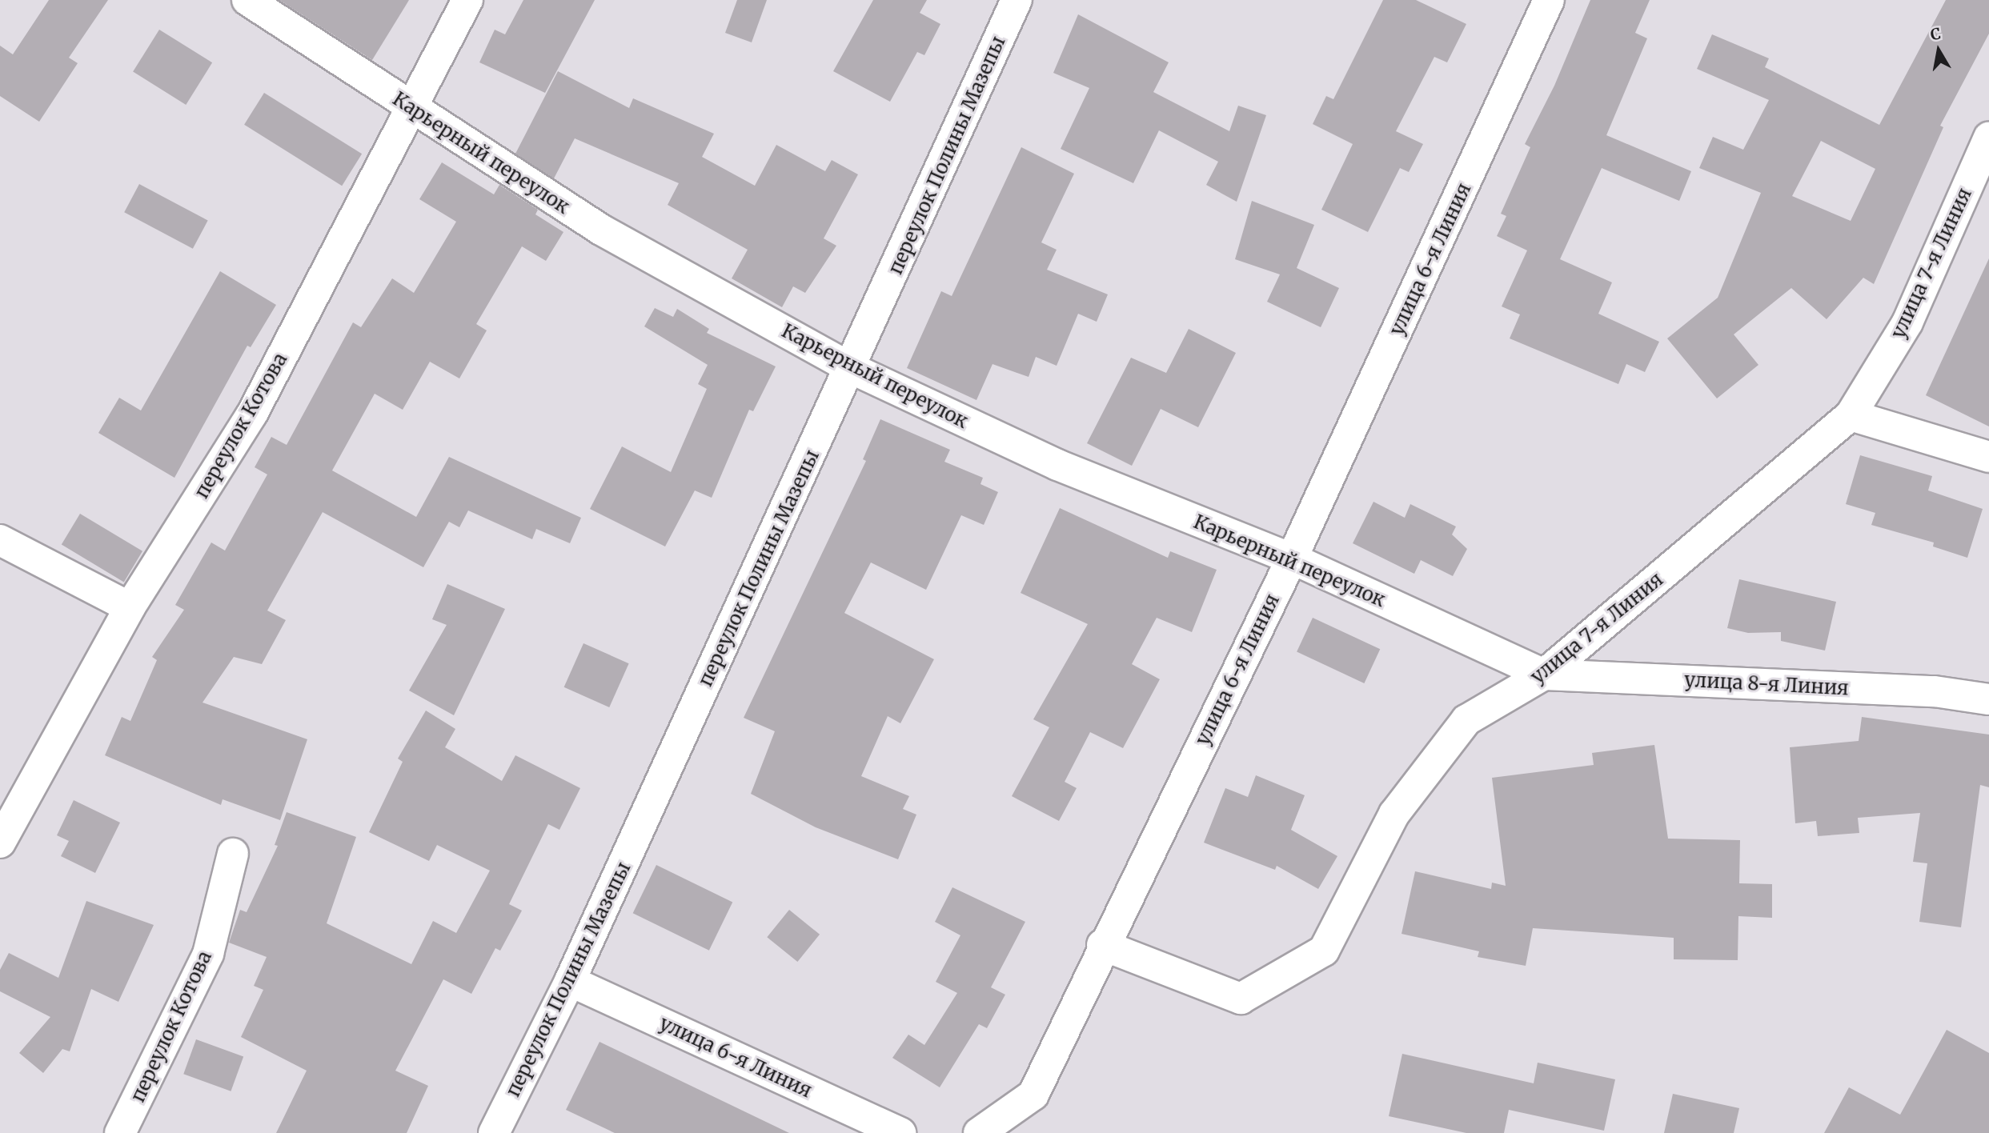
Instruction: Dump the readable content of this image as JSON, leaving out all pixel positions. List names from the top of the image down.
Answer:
{
  "streets": {
    "street": [
      "Карьерный переулок",
      "переулок Полины Мазепы",
      "улица 6-я Линия",
      "улица 7-я Линия",
      "переулок Котова",
      "улица 8-я Линия"
    ]
  },
  "crossings": [
    ["Карьерный переулок", "переулок Полины Мазепы"],
    ["Карьерный переулок", "улица 6-я Линия"],
    ["Карьерный переулок", "улица 7-я Линия"],
    ["Карьерный переулок", "переулок Котова"],
    ["Карьерный переулок", "улица 8-я Линия"],
    ["переулок Полины Мазепы", "улица 6-я Линия"],
    ["улица 6-я Линия", "улица 7-я Линия"],
    ["улица 7-я Линия", "улица 8-я Линия"]
  ],
  "north": "top"
}
